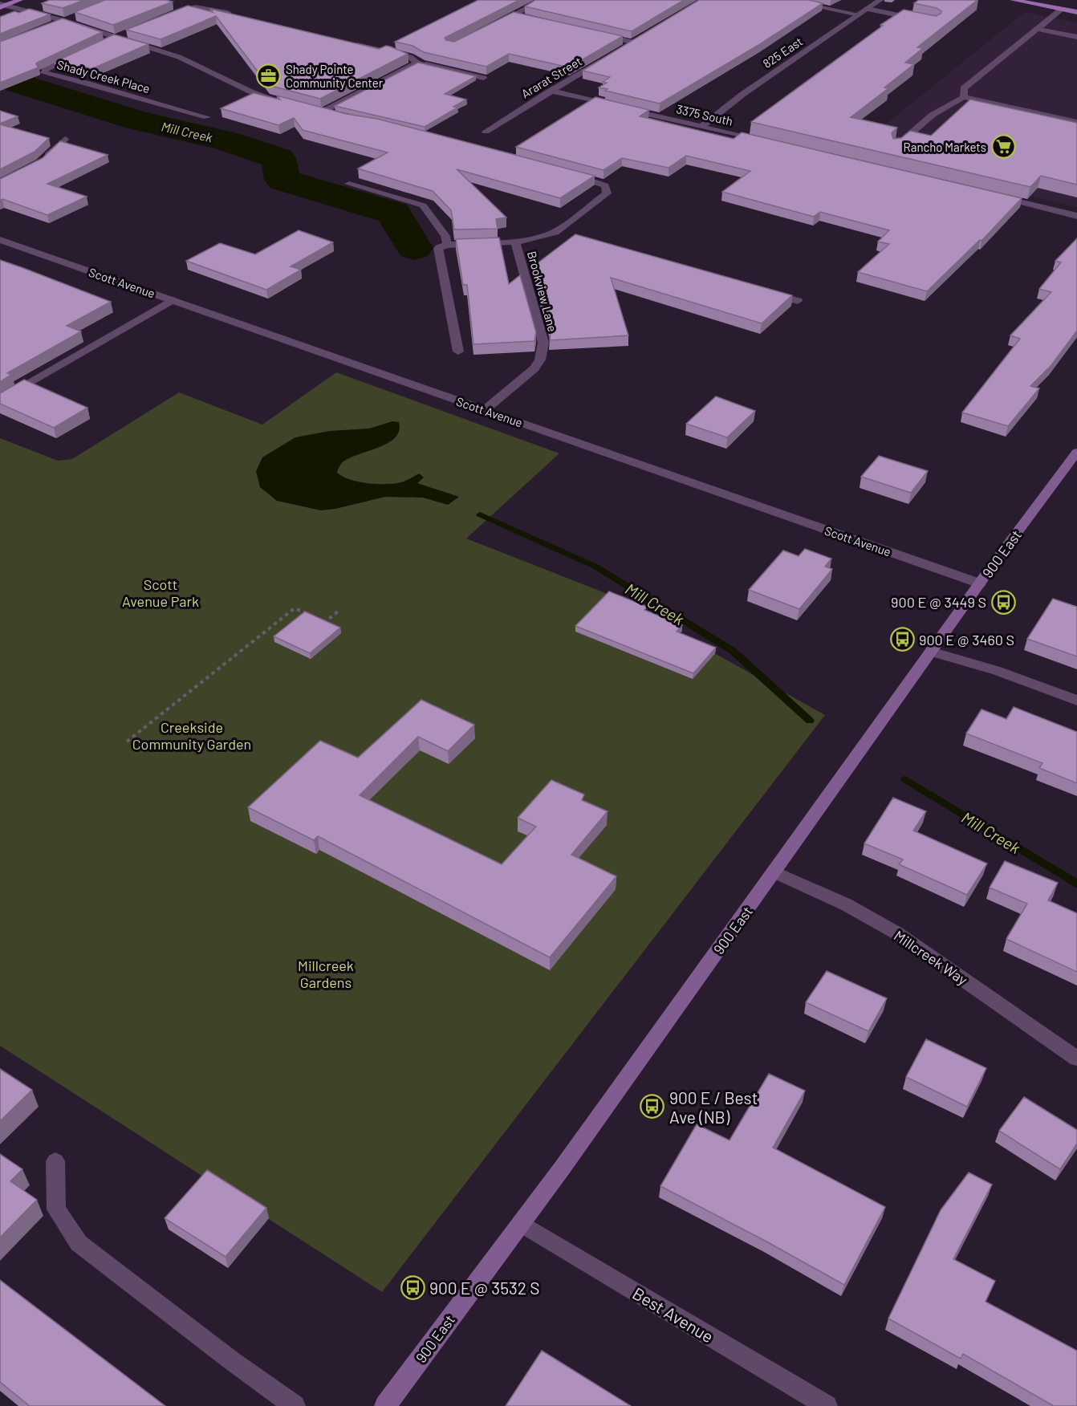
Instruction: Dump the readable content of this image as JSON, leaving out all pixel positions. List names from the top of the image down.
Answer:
{
  "streets": {
    "main road": ["900 East"],
    "street": [
      "825 East",
      "Shady Creek Place",
      "Ararat Street",
      "3375 South",
      "Scott Avenue",
      "Brookview Lane",
      "Millcreek Way",
      "Best Avenue"
    ]
  },
  "crossings": [
    ["825 East", "3375 South"],
    ["Ararat Street", "3375 South"],
    ["Scott Avenue", "Brookview Lane"],
    ["Scott Avenue", "900 East"],
    ["900 East", "Millcreek Way"],
    ["900 East", "Best Avenue"]
  ],
  "water": ["Mill Creek"],
  "parks": ["Scott Avenue Park", "Creekside Community Garden", "Millcreek Gardens"],
  "places": {
    "office": ["Shady Pointe Community Center"],
    "supermarket": ["Rancho Markets"],
    "bus stop": [
      "900 E @ 3449 S",
      "900 E @ 3460 S",
      "900 E / Best Ave (NB)",
      "900 E @ 3532 S"
    ]
  }
}
